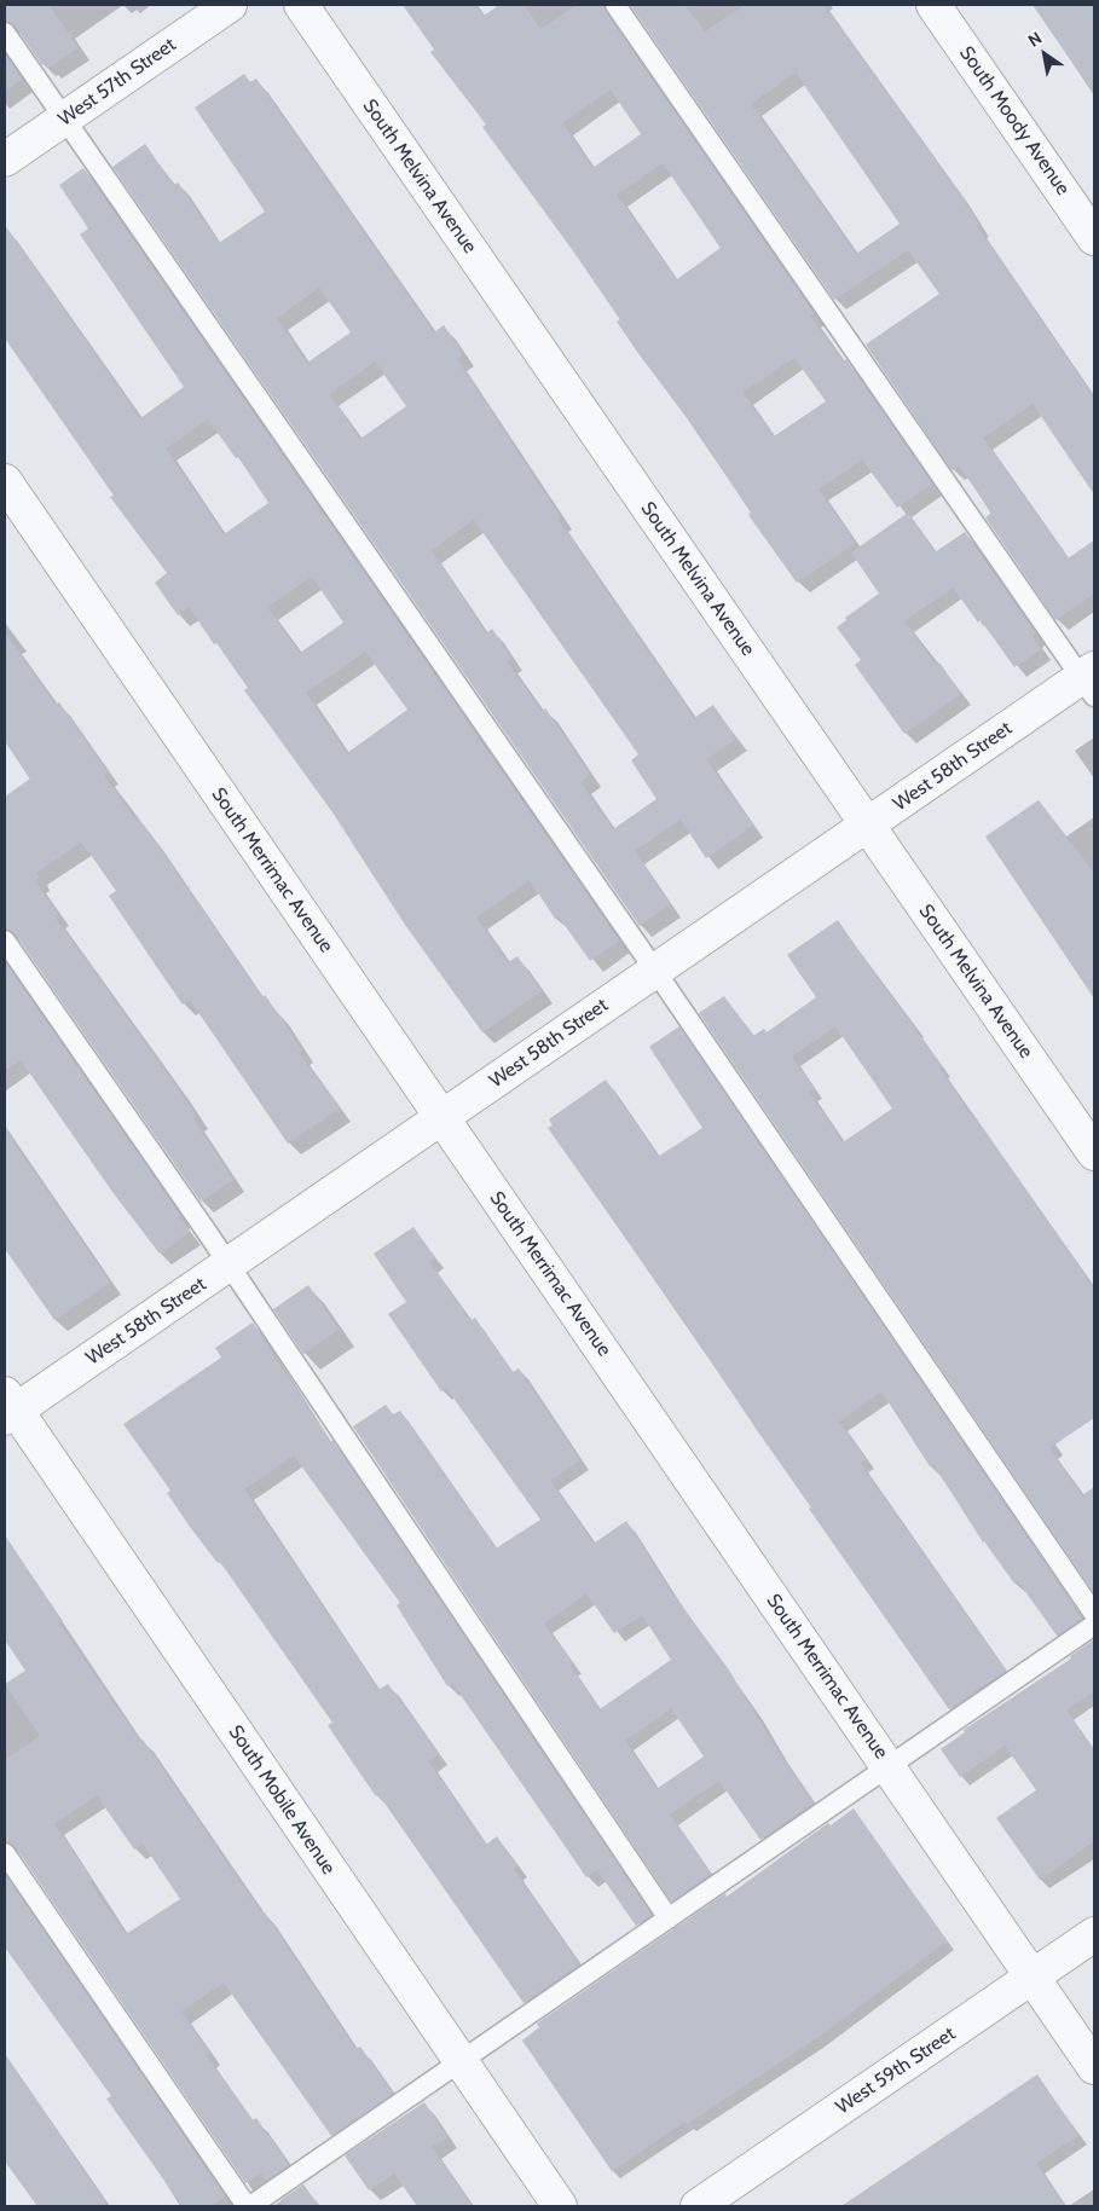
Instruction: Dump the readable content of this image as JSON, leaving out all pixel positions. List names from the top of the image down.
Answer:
{
  "streets": {
    "street": [
      "West 57th Street",
      "South Moody Avenue",
      "South Melvina Avenue",
      "West 58th Street",
      "South Merrimac Avenue",
      "South Mobile Avenue",
      "West 59th Street"
    ]
  },
  "crossings": [
    ["South Melvina Avenue", "West 58th Street"],
    ["West 58th Street", "South Merrimac Avenue"],
    ["West 58th Street", "South Mobile Avenue"],
    ["South Merrimac Avenue", "West 59th Street"]
  ],
  "north": "top left"
}
